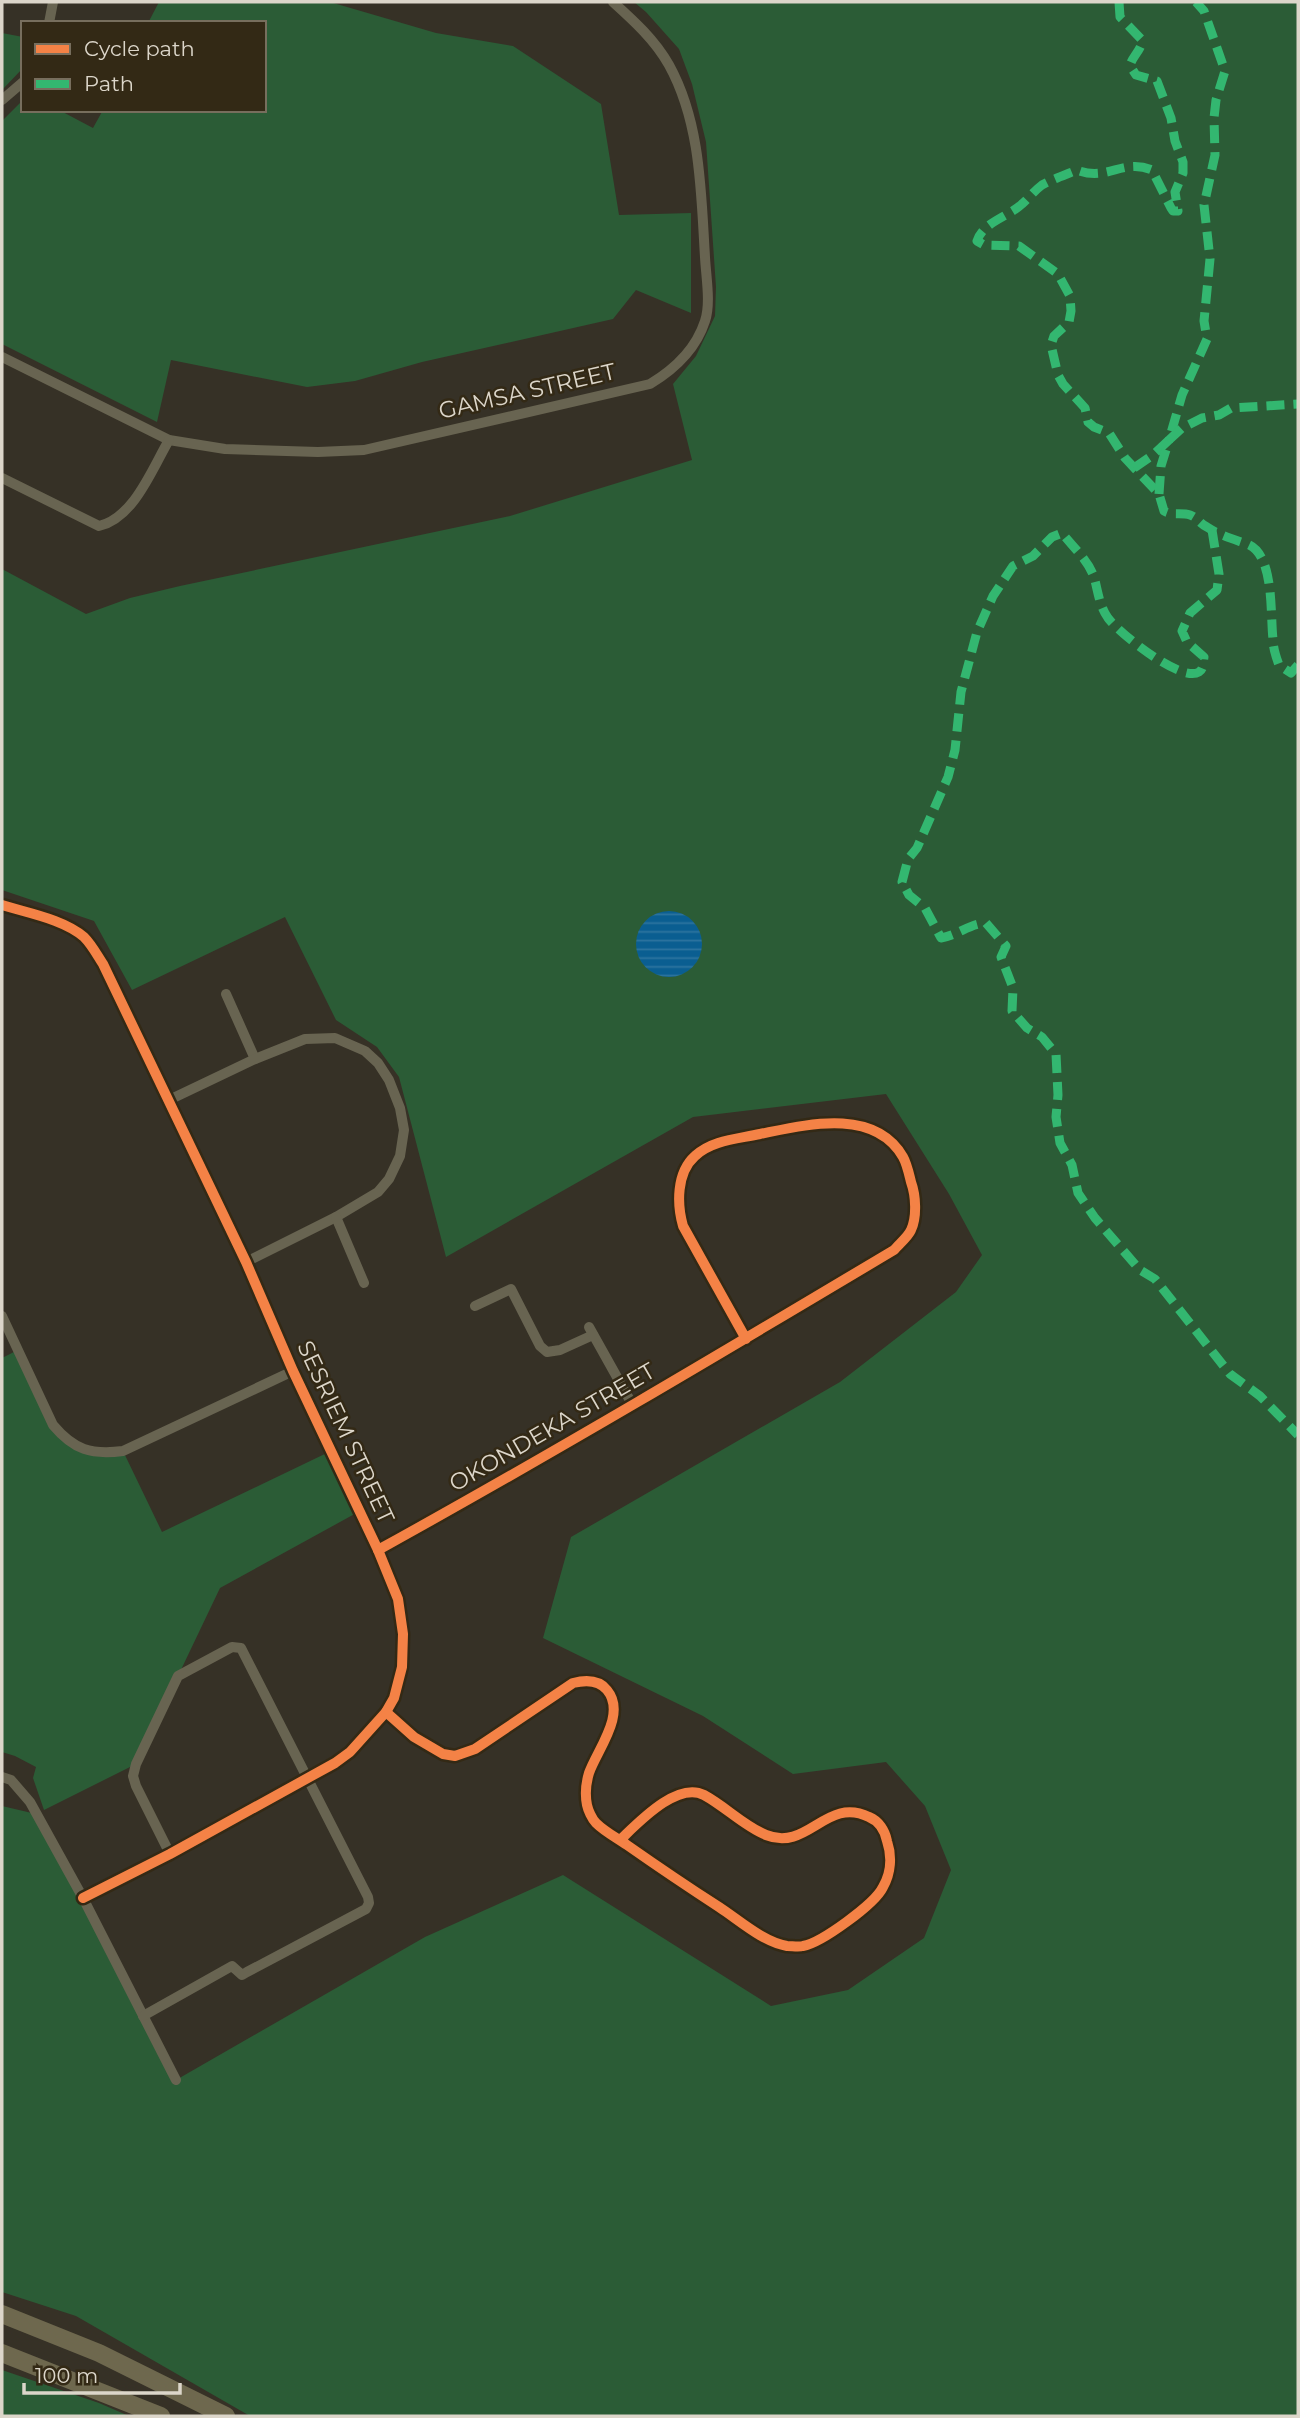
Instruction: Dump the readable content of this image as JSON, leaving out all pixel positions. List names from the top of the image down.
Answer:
{
  "streets": {
    "street": ["GAMSA STREET", "OKONDEKA STREET", "SESRIEM STREET"]
  },
  "crossings": [
    ["OKONDEKA STREET", "SESRIEM STREET"]
  ],
  "legend": ["Cycle path", "Path"],
  "scale_bar": "100 m"
}
